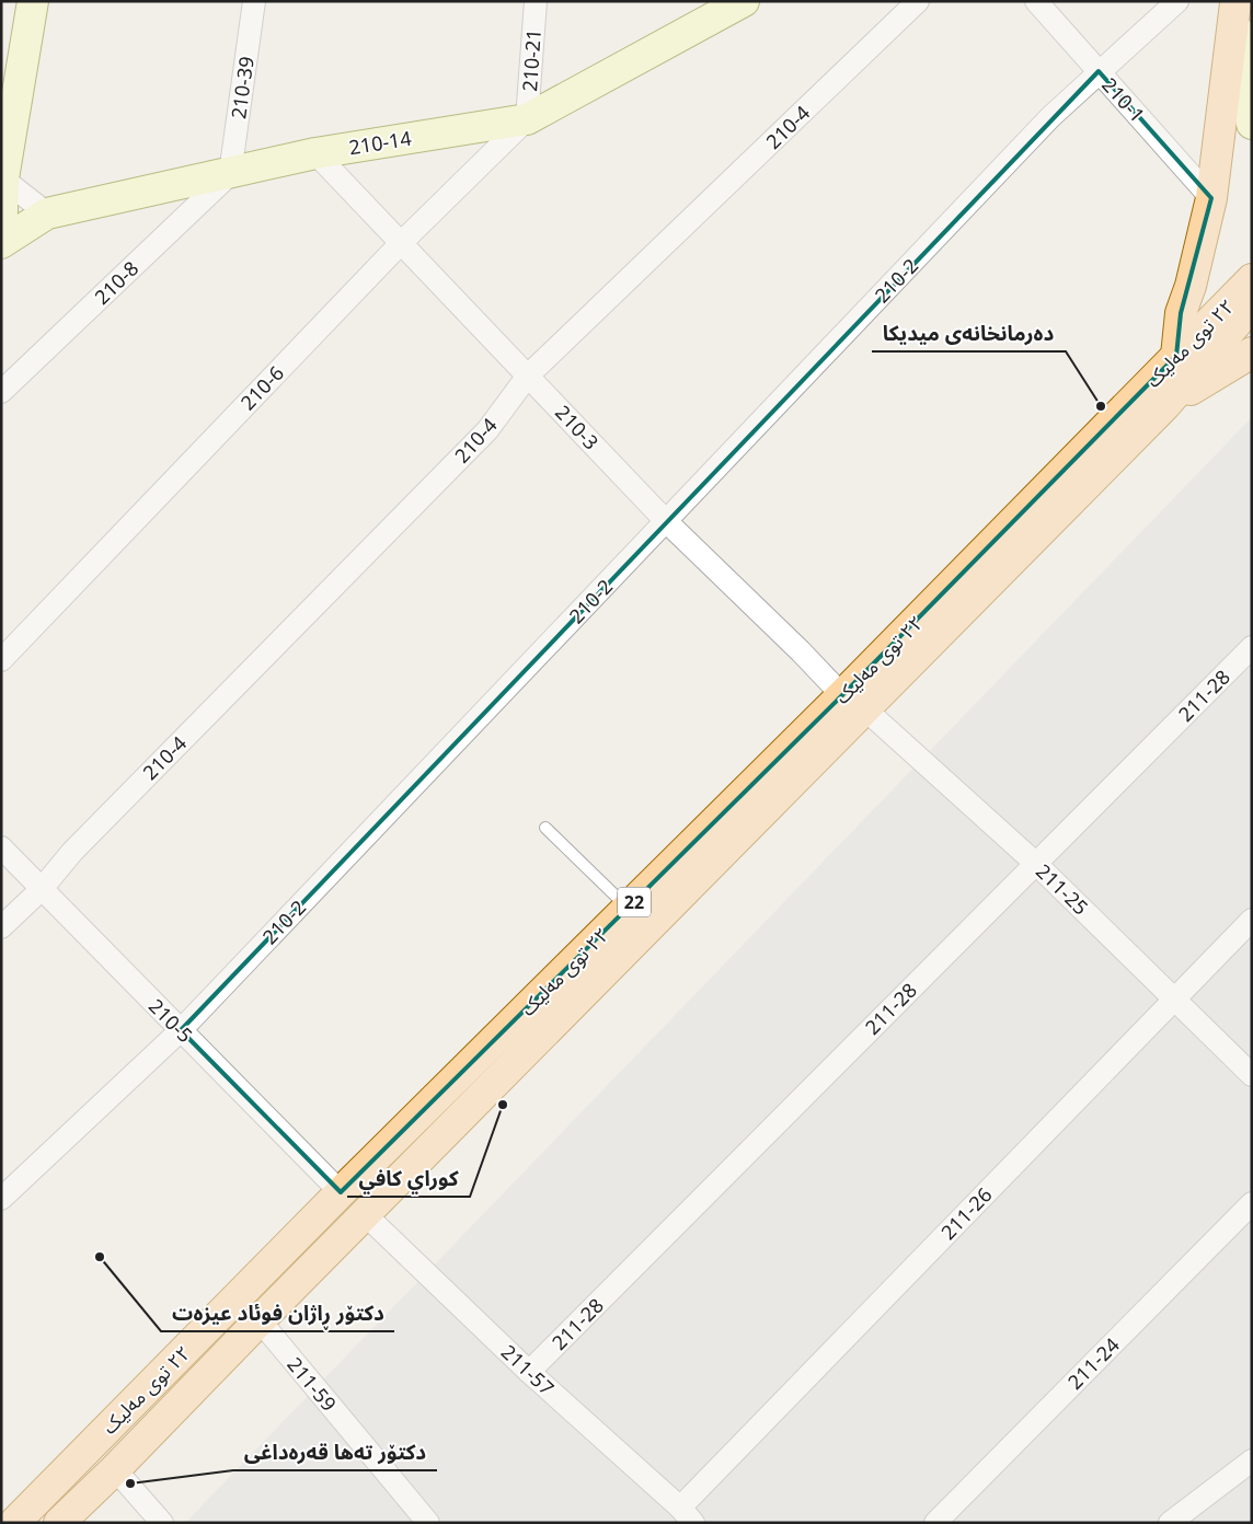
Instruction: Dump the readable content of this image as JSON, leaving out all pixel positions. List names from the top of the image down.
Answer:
{
  "streets": {
    "main road": ["٢٢ توی مەلیک", "22"],
    "street": [
      "210-21",
      "210-39",
      "210-1",
      "210-4",
      "210-14",
      "210-2",
      "210-8",
      "210-6",
      "210-3",
      "211-28",
      "211-25",
      "210-5",
      "211-26",
      "211-24",
      "211-57",
      "211-59"
    ]
  },
  "crossings": [
    ["210-21", "210-14"],
    ["210-21", "210-6"],
    ["210-39", "210-14"],
    ["210-39", "210-8"],
    ["210-1", "210-2"],
    ["210-4", "210-3"],
    ["210-4", "210-5"],
    ["210-14", "210-8"],
    ["210-14", "210-6"],
    ["210-14", "210-3"],
    ["210-2", "210-3"],
    ["210-2", "210-5"],
    ["٢٢ توی مەلیک", "210-3"],
    ["٢٢ توی مەلیک", "211-25"],
    ["٢٢ توی مەلیک", "210-5"],
    ["٢٢ توی مەلیک", "211-57"],
    ["٢٢ توی مەلیک", "211-59"],
    ["210-6", "210-3"],
    ["210-3", "211-25"],
    ["211-28", "211-25"],
    ["211-28", "211-57"],
    ["211-25", "211-26"],
    ["211-26", "211-57"]
  ],
  "places": [
    "دەرمانخانەی میدیکا",
    "كوراي كافي",
    "دکتۆر ڕاژان فوئاد عیزەت",
    "دکتۆر تەها قەرەداغی"
  ]
}
